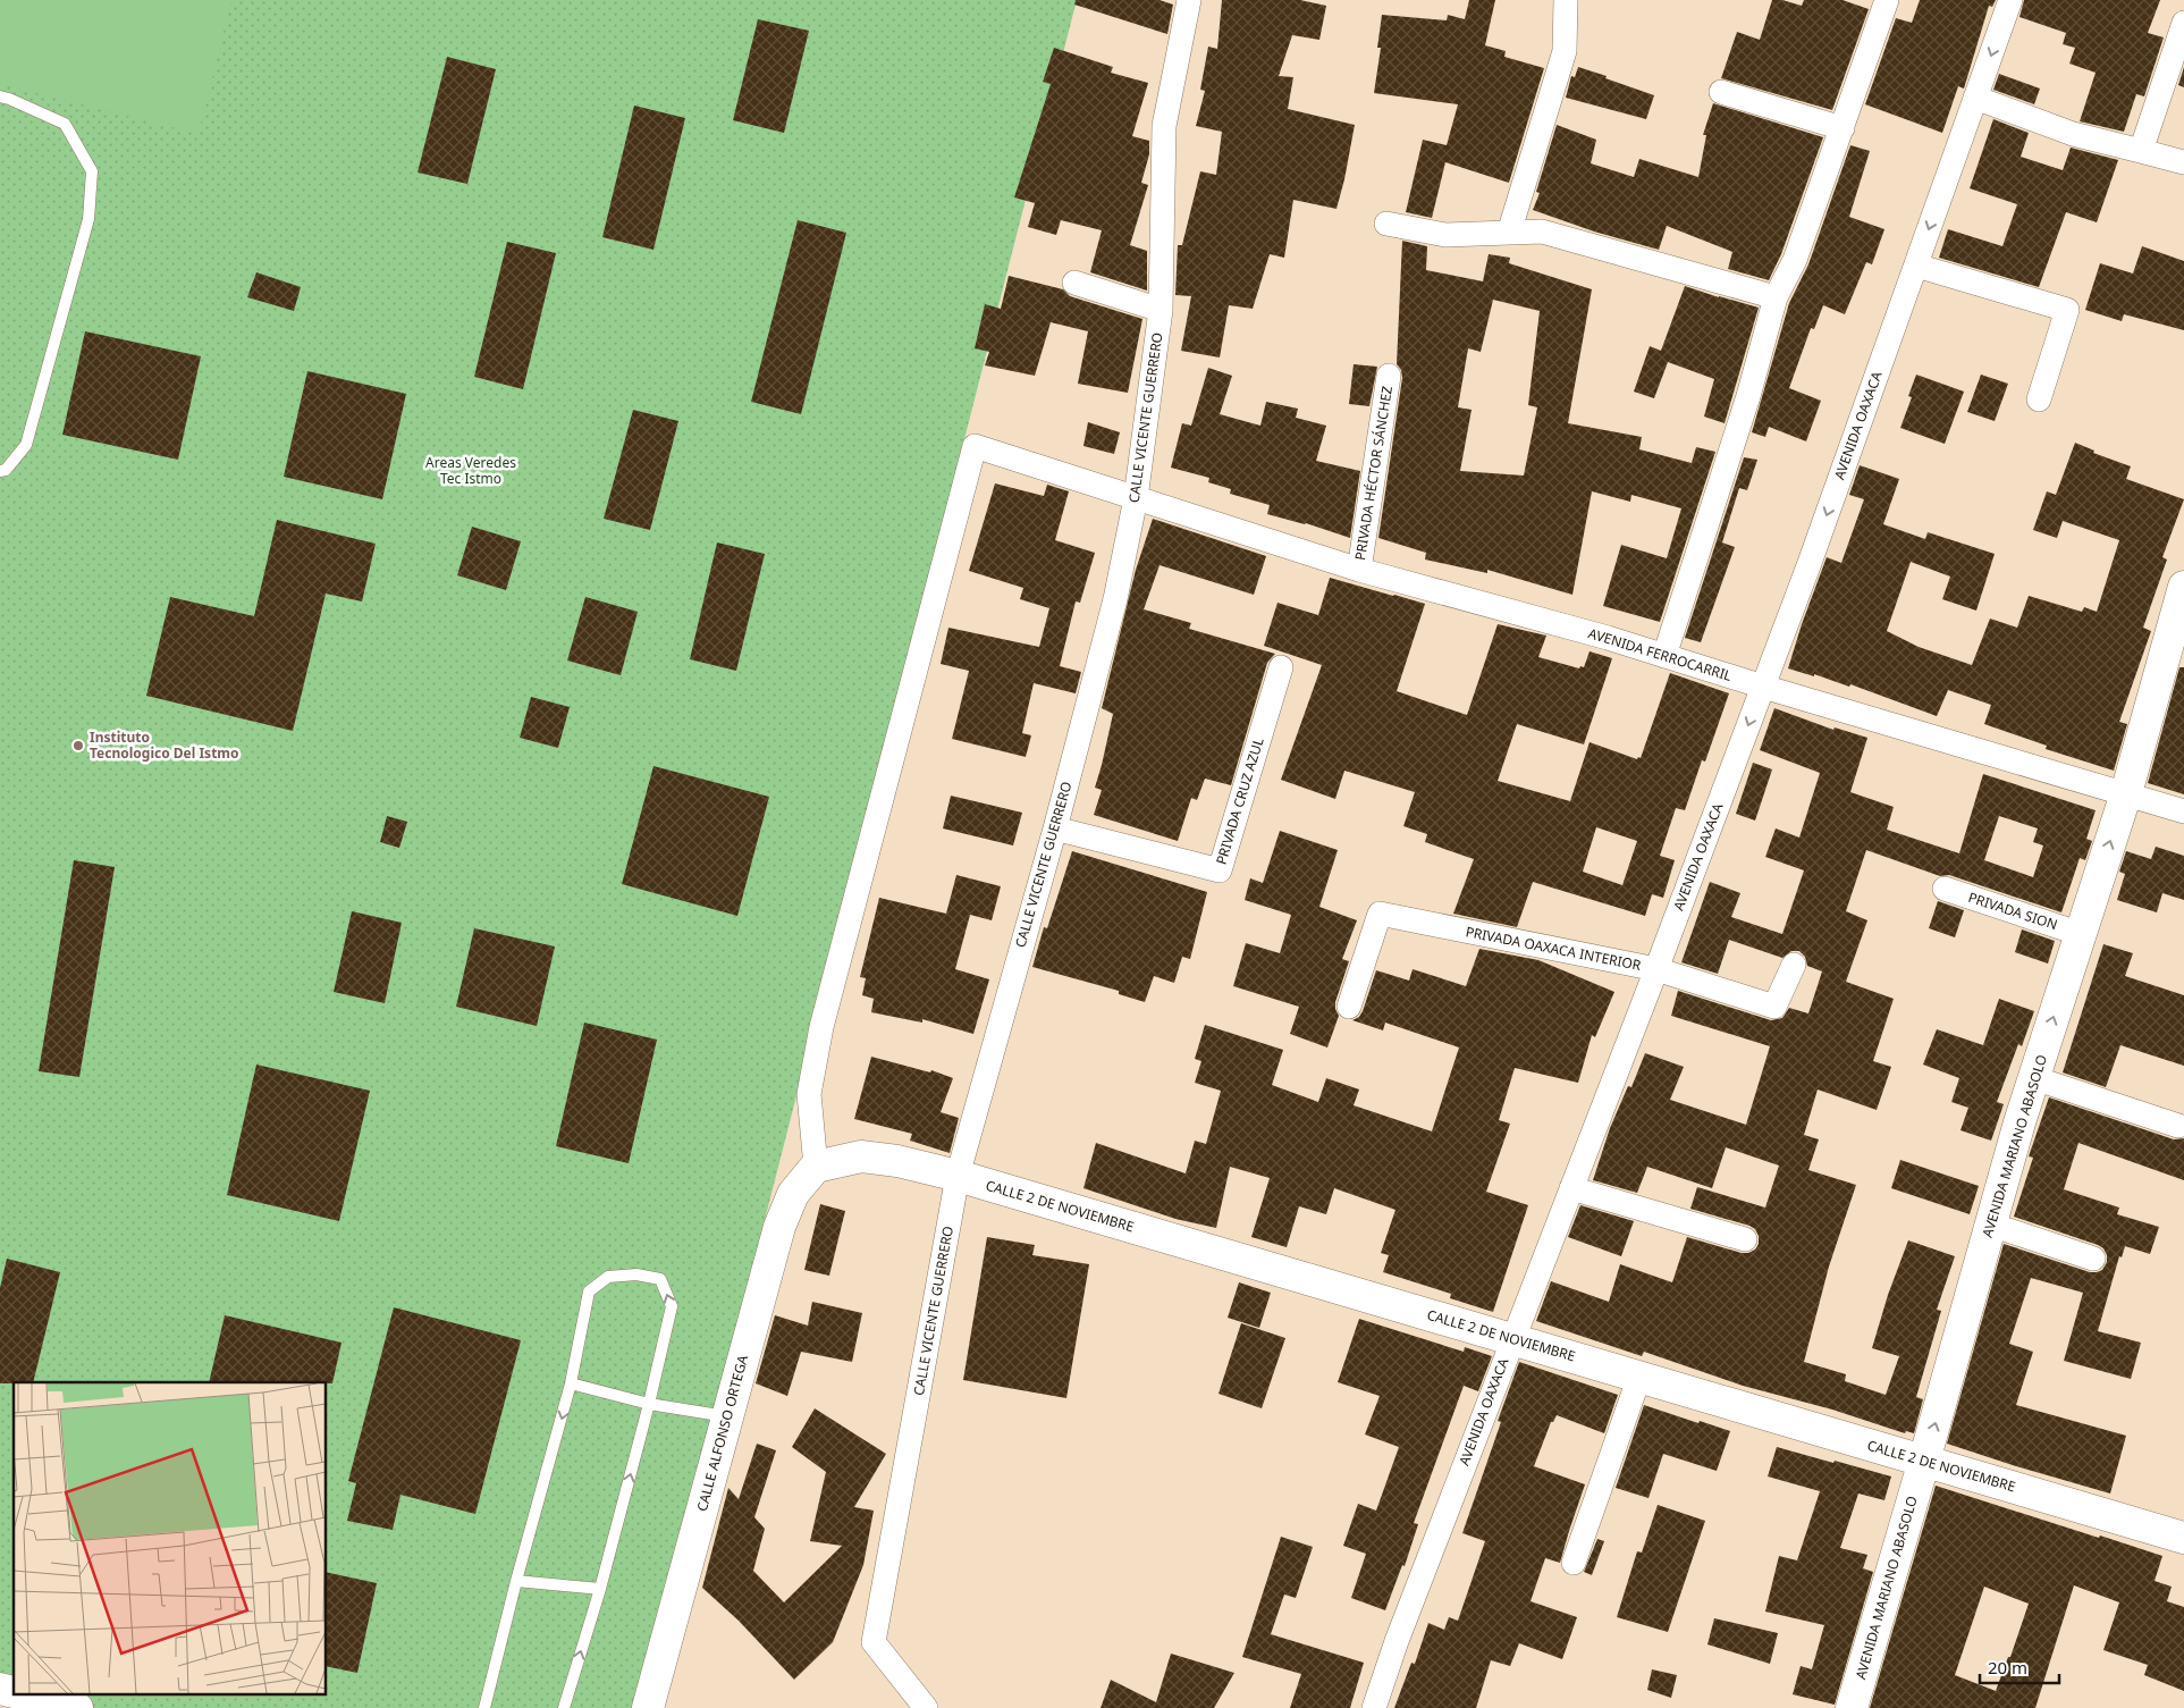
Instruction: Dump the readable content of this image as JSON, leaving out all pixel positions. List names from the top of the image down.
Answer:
{
  "streets": {
    "street": [
      "CALLE VICENTE GUERRERO",
      "AVENIDA OAXACA",
      "PRIVADA HÉCTOR SÁNCHEZ",
      "AVENIDA FERROCARRIL",
      "PRIVADA CRUZ AZUL",
      "PRIVADA SION",
      "PRIVADA OAXACA INTERIOR",
      "AVENIDA MARIANO ABASOLO",
      "CALLE 2 DE NOVIEMBRE",
      "CALLE ALFONSO ORTEGA"
    ]
  },
  "crossings": [
    ["CALLE VICENTE GUERRERO", "AVENIDA FERROCARRIL"],
    ["CALLE VICENTE GUERRERO", "PRIVADA CRUZ AZUL"],
    ["CALLE VICENTE GUERRERO", "CALLE 2 DE NOVIEMBRE"],
    ["AVENIDA OAXACA", "AVENIDA FERROCARRIL"],
    ["AVENIDA OAXACA", "PRIVADA OAXACA INTERIOR"],
    ["AVENIDA OAXACA", "CALLE 2 DE NOVIEMBRE"],
    ["PRIVADA HÉCTOR SÁNCHEZ", "AVENIDA FERROCARRIL"],
    ["AVENIDA FERROCARRIL", "AVENIDA MARIANO ABASOLO"],
    ["AVENIDA FERROCARRIL", "CALLE 2 DE NOVIEMBRE"],
    ["AVENIDA FERROCARRIL", "CALLE ALFONSO ORTEGA"],
    ["PRIVADA SION", "AVENIDA MARIANO ABASOLO"],
    ["AVENIDA MARIANO ABASOLO", "CALLE 2 DE NOVIEMBRE"],
    ["CALLE 2 DE NOVIEMBRE", "CALLE ALFONSO ORTEGA"]
  ],
  "one_way": ["AVENIDA MARIANO ABASOLO"],
  "parks": ["Areas Veredes Tec Istmo"],
  "places": ["Instituto Tecnologico Del Istmo"],
  "scale_bar": "20 m"
}
